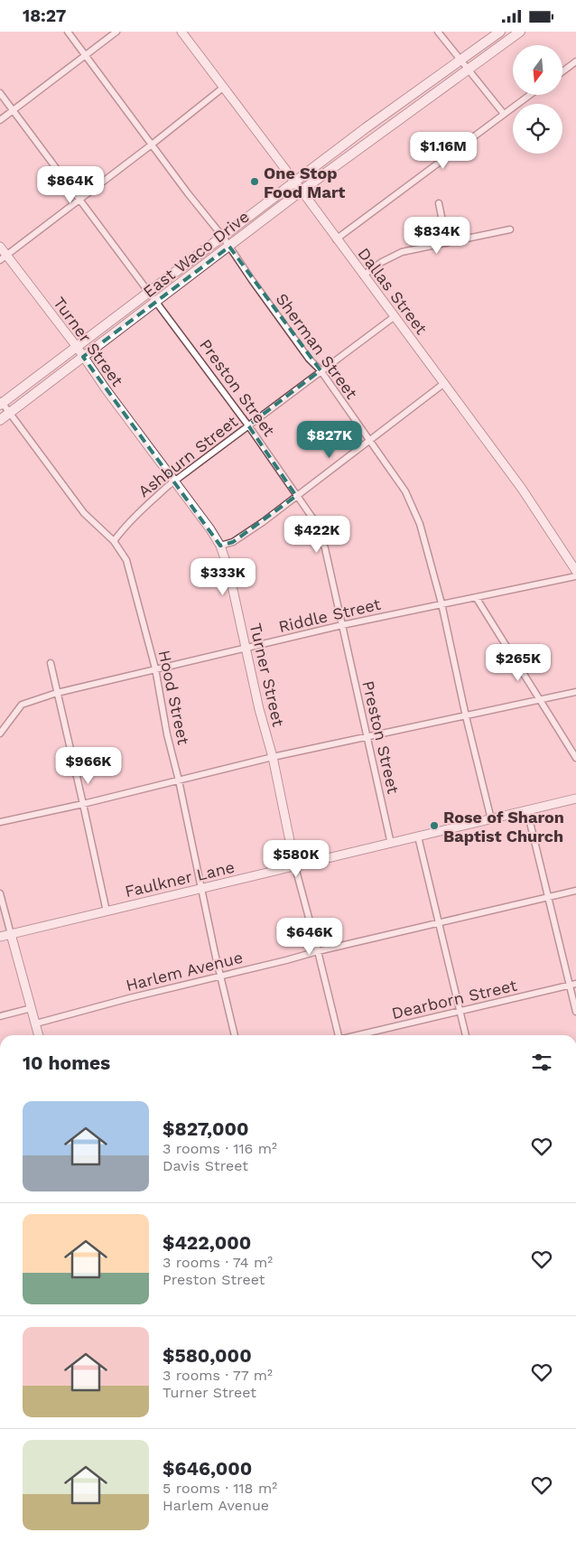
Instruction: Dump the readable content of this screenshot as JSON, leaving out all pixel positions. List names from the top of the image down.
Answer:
{
  "streets": {
    "main road": ["East Waco Drive"],
    "street": [
      "Dallas Street",
      "Turner Street",
      "Sherman Street",
      "Preston Street",
      "Ashburn Street",
      "Riddle Street",
      "Hood Street",
      "Faulkner Lane",
      "Harlem Avenue",
      "Dearborn Street"
    ]
  },
  "crossings": [
    ["East Waco Drive", "Dallas Street"],
    ["East Waco Drive", "Turner Street"],
    ["East Waco Drive", "Sherman Street"],
    ["East Waco Drive", "Preston Street"],
    ["East Waco Drive", "Hood Street"],
    ["Dallas Street", "Ashburn Street"],
    ["Turner Street", "Ashburn Street"],
    ["Turner Street", "Riddle Street"],
    ["Turner Street", "Faulkner Lane"],
    ["Turner Street", "Harlem Avenue"],
    ["Sherman Street", "Ashburn Street"],
    ["Sherman Street", "Riddle Street"],
    ["Sherman Street", "Faulkner Lane"],
    ["Preston Street", "Ashburn Street"],
    ["Preston Street", "Riddle Street"],
    ["Preston Street", "Faulkner Lane"],
    ["Ashburn Street", "Hood Street"],
    ["Riddle Street", "Hood Street"],
    ["Hood Street", "Faulkner Lane"],
    ["Hood Street", "Harlem Avenue"]
  ],
  "places": ["One Stop Food Mart", "Rose of Sharon Baptist Church"],
  "north": "bottom",
  "page": {
    "status": "18:27",
    "price": [
      "$1.16M",
      "$864K",
      "$834K",
      "$827K",
      "$422K",
      "$333K",
      "$265K",
      "$966K",
      "$580K",
      "$646K"
    ],
    "heading": "10 homes",
    "list": [
      {
        "name": "$827,000",
        "note": "3 rooms · 116 m² · Davis Street"
      },
      {
        "name": "$422,000",
        "note": "3 rooms · 74 m² · Preston Street"
      },
      {
        "name": "$580,000",
        "note": "3 rooms · 77 m² · Turner Street"
      },
      {
        "name": "$646,000",
        "note": "5 rooms · 118 m² · Harlem Avenue"
      }
    ]
  }
}
